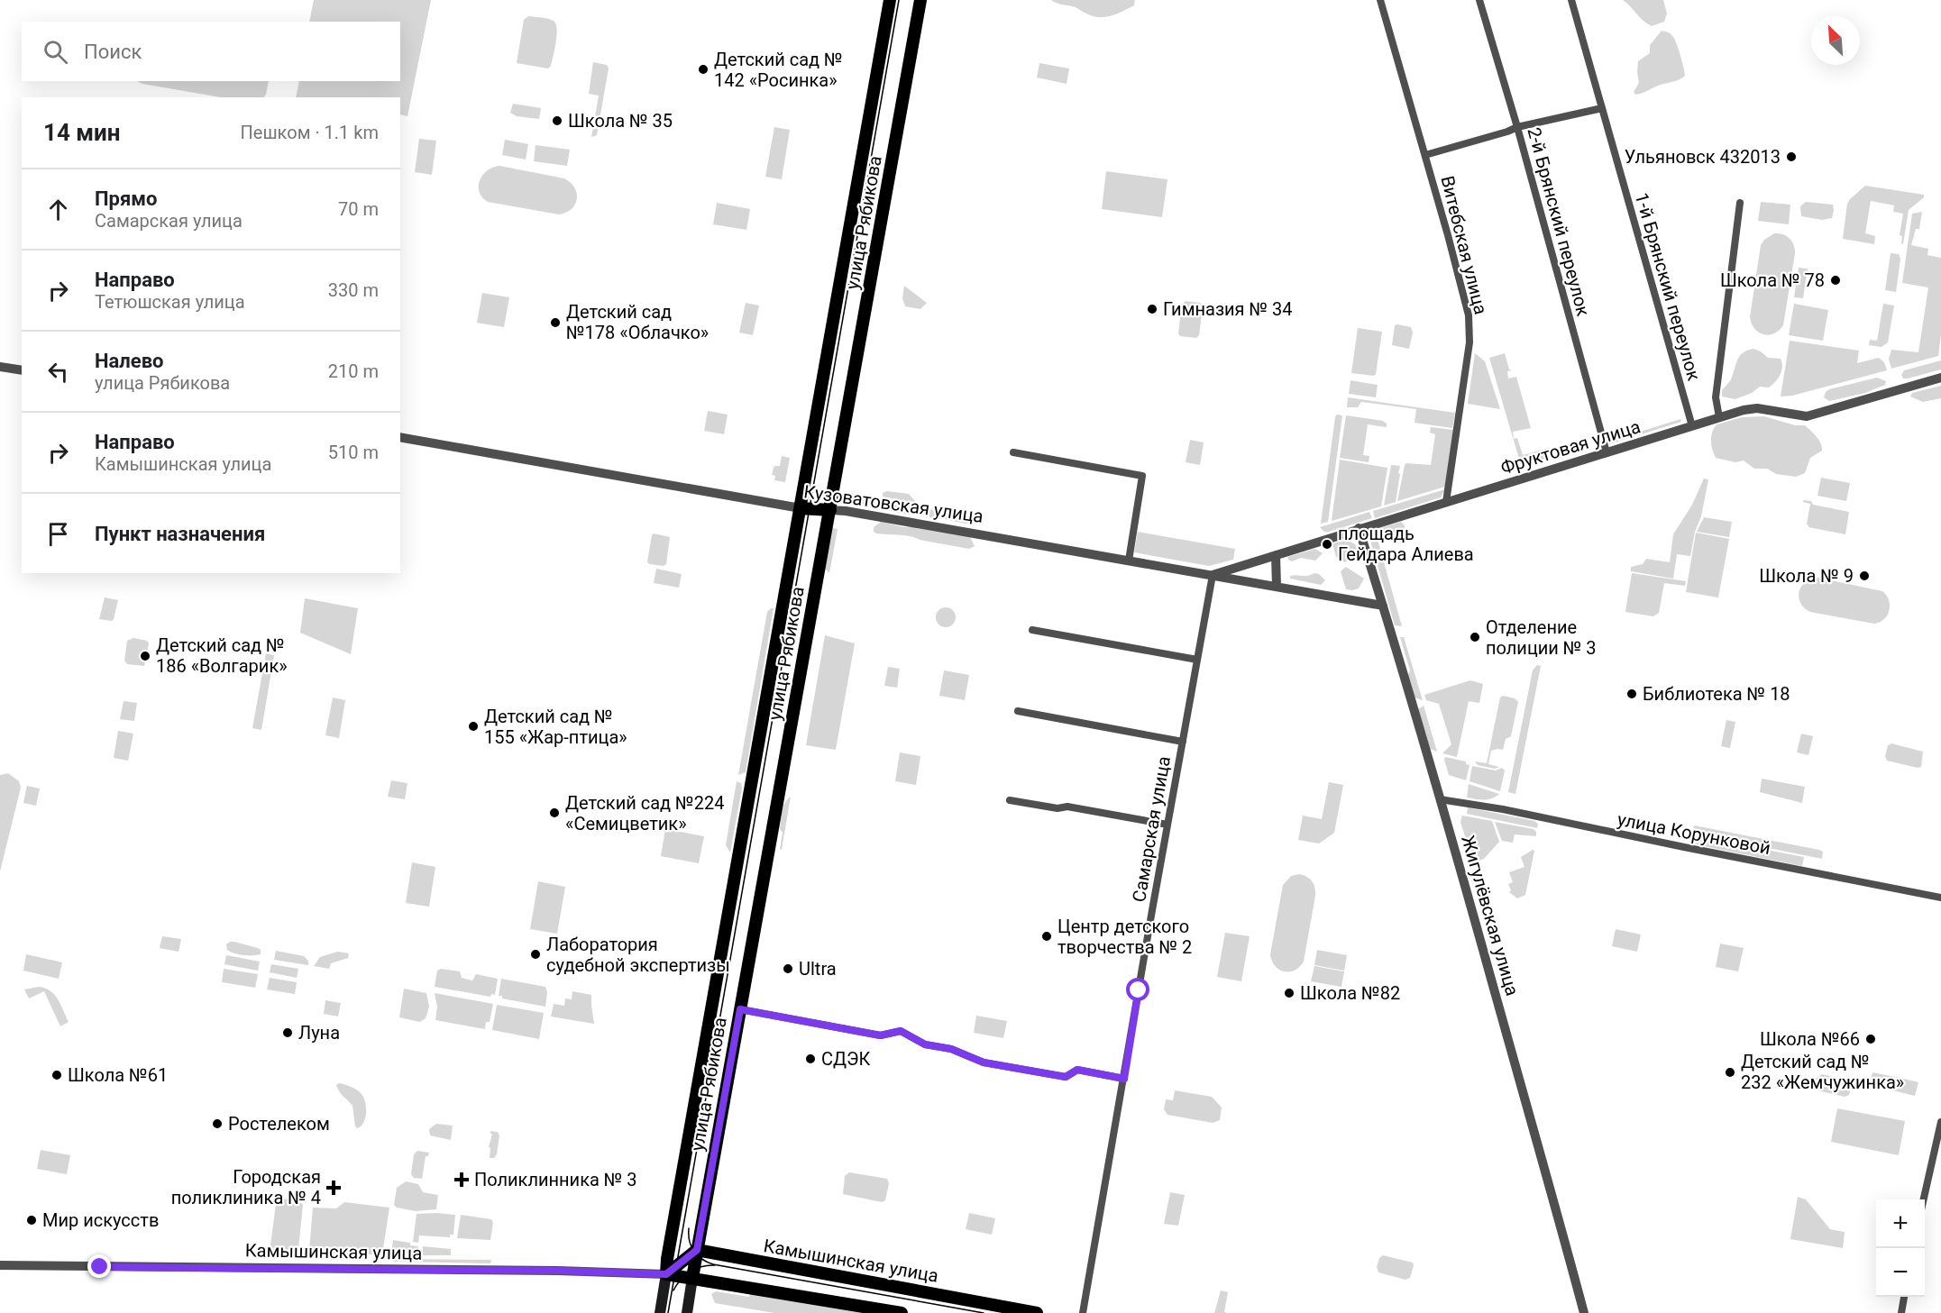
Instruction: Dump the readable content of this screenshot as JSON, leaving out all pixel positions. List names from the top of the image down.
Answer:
{
  "streets": {
    "main road": ["улица Рябикова", "Кузоватовская улица", "Камышинская улица"],
    "street": [
      "2-й Брянский переулок",
      "Витебская улица",
      "1-й Брянский переулок",
      "Фруктовая улица",
      "Самарская улица",
      "улица Корунковой",
      "Жигулёвская улица"
    ]
  },
  "crossings": [
    ["2-й Брянский переулок", "Фруктовая улица"],
    ["улица Рябикова", "Кузоватовская улица"],
    ["улица Рябикова", "Камышинская улица"],
    ["Витебская улица", "Фруктовая улица"],
    ["1-й Брянский переулок", "Фруктовая улица"],
    ["Фруктовая улица", "Кузоватовская улица"],
    ["Фруктовая улица", "Самарская улица"],
    ["Фруктовая улица", "Жигулёвская улица"],
    ["Кузоватовская улица", "Самарская улица"],
    ["Кузоватовская улица", "Жигулёвская улица"],
    ["улица Корунковой", "Жигулёвская улица"]
  ],
  "places": {
    "other": [
      "Детский сад № 142 «Росинка»",
      "Школа № 35",
      "Ульяновск 432013",
      "Школа № 78",
      "Гимназия № 34",
      "Детский сад №178 «Облачко»",
      "площадь Гейдара Алиева",
      "Школа № 9",
      "Отделение полиции № 3",
      "Детский сад № 186 «Волгарик»",
      "Библиотека № 18",
      "Детский сад № 155 «Жар-птица»",
      "Детский сад №224 «Семицветик»",
      "Центр детского творчества № 2",
      "Лаборатория судебной экспертизы",
      "Ultra",
      "Школа №82",
      "Луна",
      "Школа №66",
      "СДЭК",
      "Детский сад № 232 «Жемчужинка»",
      "Школа №61",
      "Ростелеком",
      "Мир искусств"
    ],
    "health": ["Поликлинника № 3", "Городская поликлиника № 4"]
  },
  "north": "top left",
  "page": {
    "search": "Поиск",
    "heading": ["14 мин", "Пешком · 1.1 km"],
    "list": [
      ["Прямо", "Самарская улица", "70 m"],
      ["Направо", "Тетюшская улица", "330 m"],
      ["Налево", "улица Рябикова", "210 m"],
      ["Направо", "Камышинская улица", "510 m"],
      "Пункт назначения"
    ],
    "map_buttons": ["+", "−"]
  }
}
